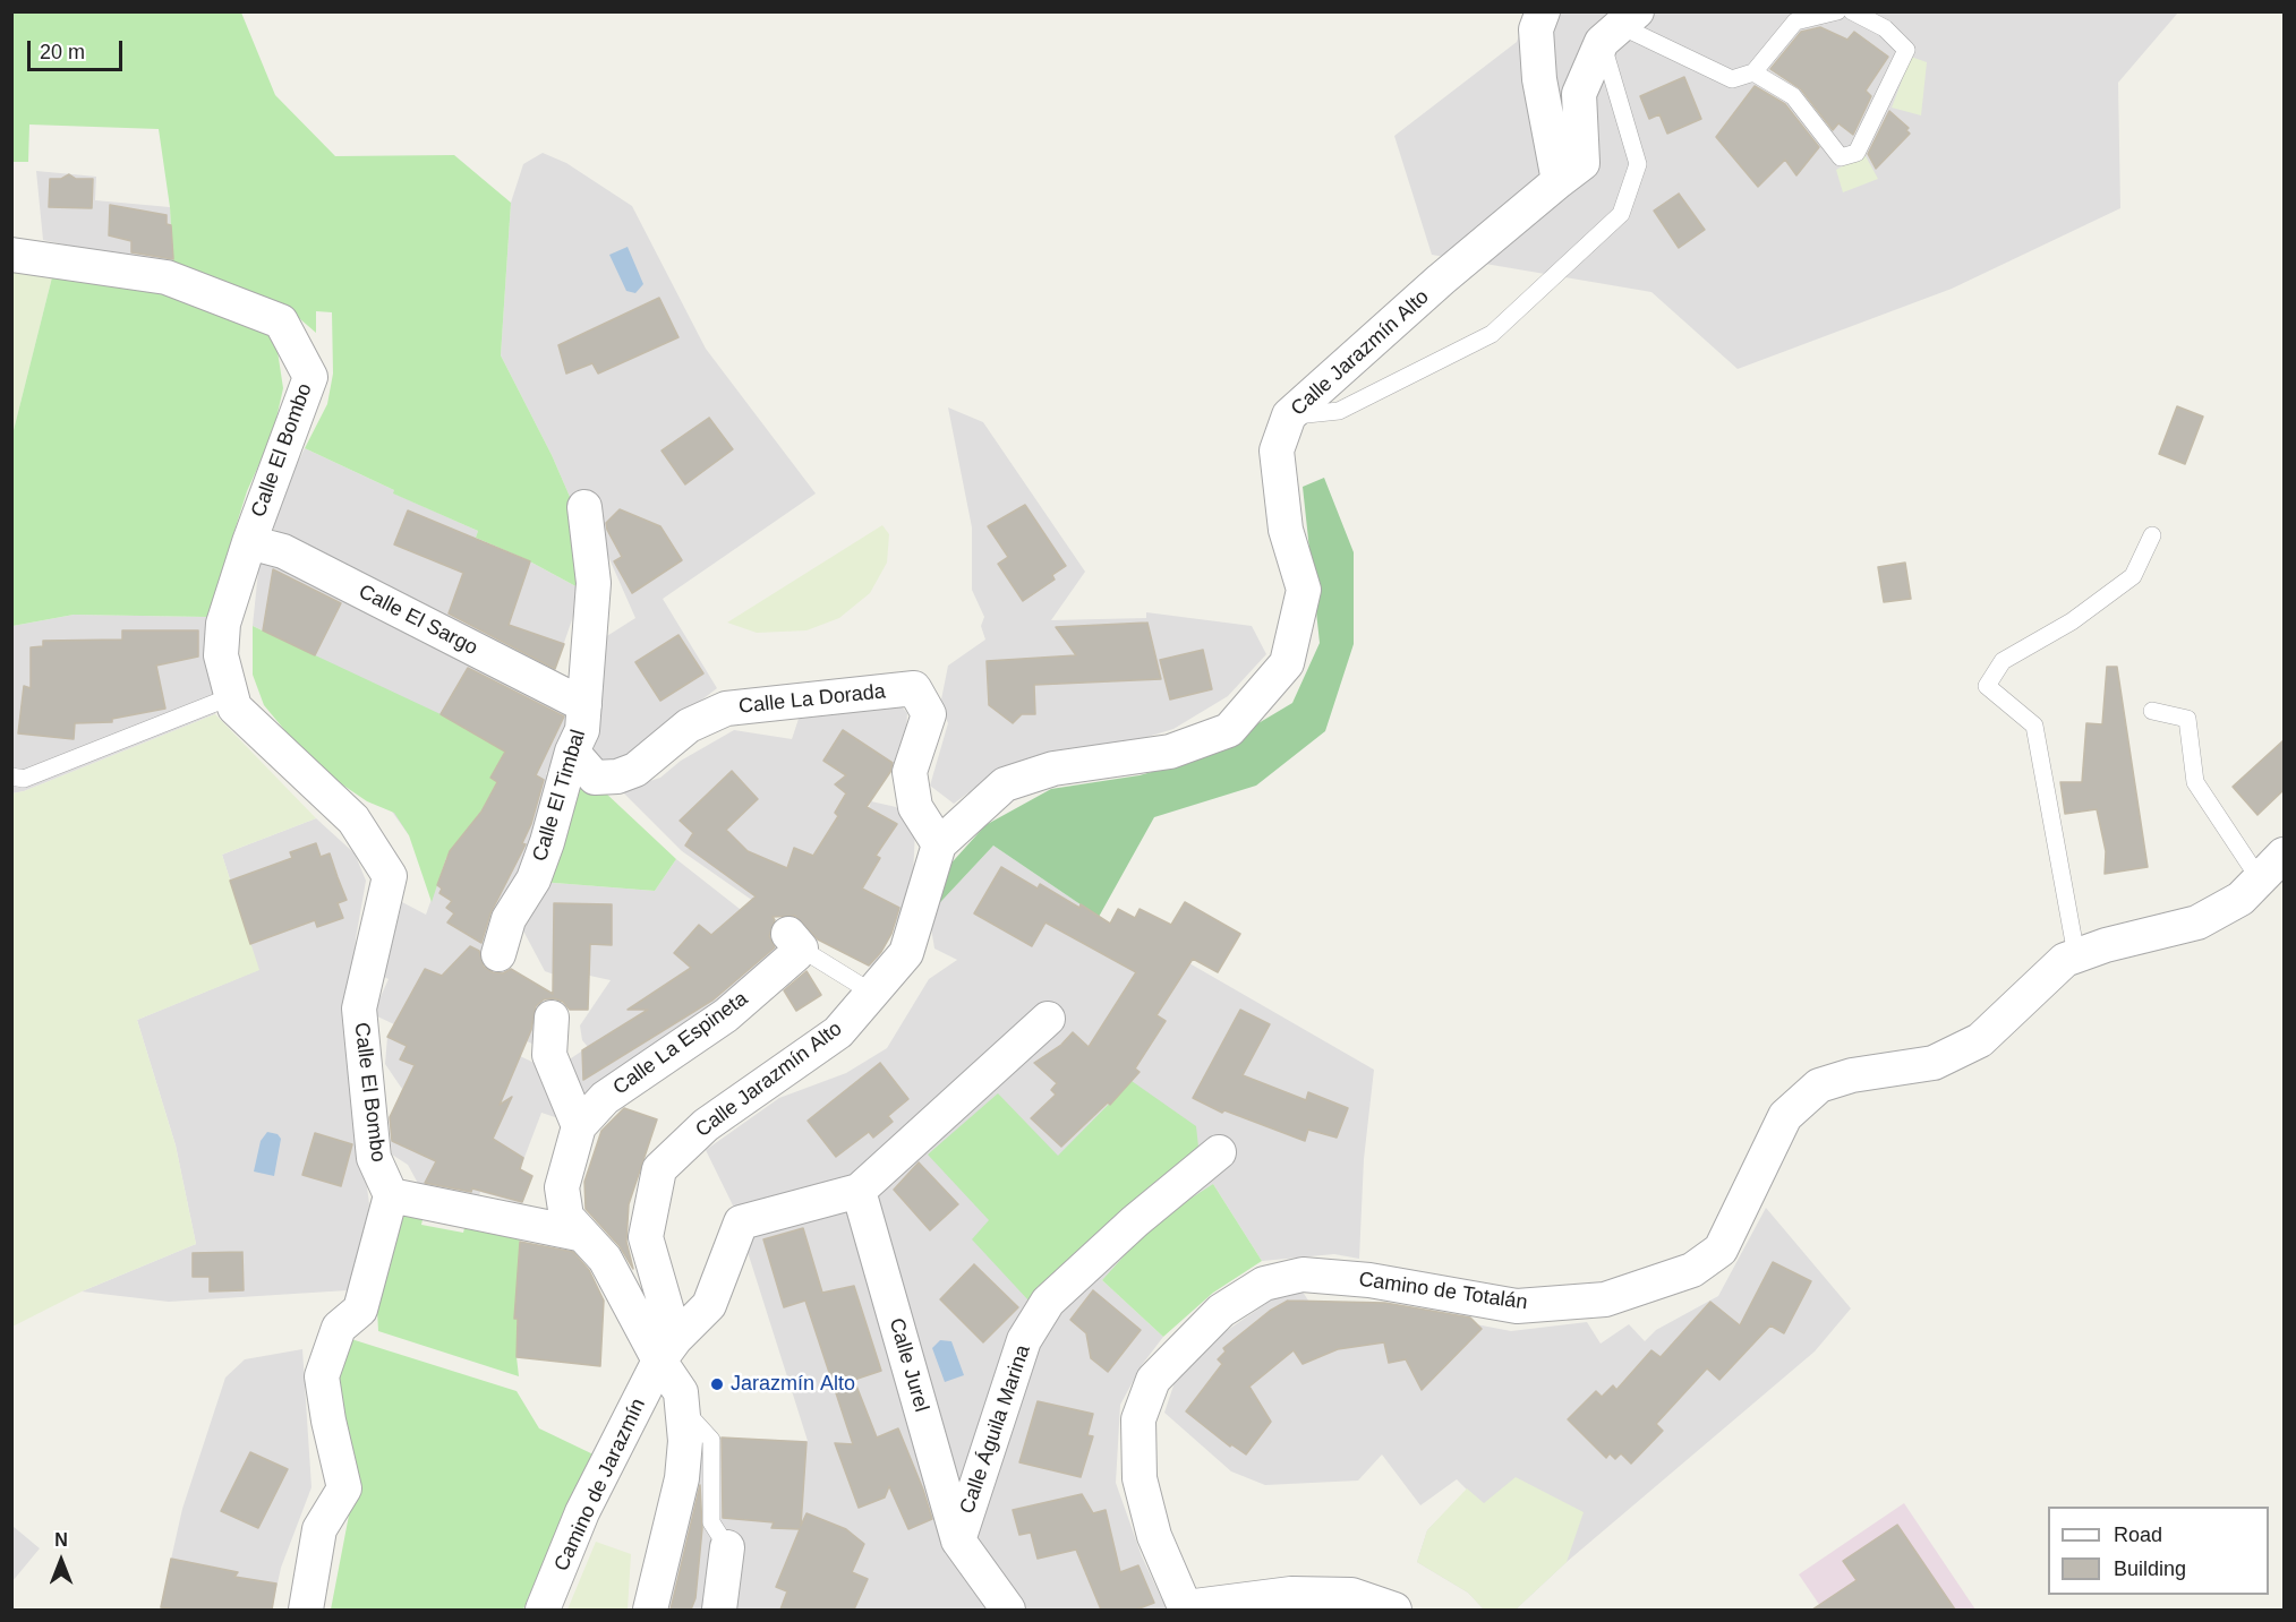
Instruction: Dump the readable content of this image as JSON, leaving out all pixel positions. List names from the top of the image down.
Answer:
{
  "streets": {
    "street": [
      "Calle Jarazmín Alto",
      "Calle El Bombo",
      "Calle El Sargo",
      "Calle La Dorada",
      "Calle El Timbal",
      "Calle La Espineta",
      "Camino de Totalán",
      "Calle Jurel",
      "Calle Águila Marina",
      "Camino de Jarazmín"
    ]
  },
  "crossings": [
    ["Calle Jarazmín Alto", "Calle La Dorada"],
    ["Calle Jarazmín Alto", "Camino de Jarazmín"],
    ["Calle El Bombo", "Calle El Sargo"],
    ["Calle El Sargo", "Calle El Timbal"],
    ["Calle La Dorada", "Calle El Timbal"],
    ["Calle Jurel", "Calle Águila Marina"]
  ],
  "places": ["Jarazmín Alto"],
  "legend": ["Road", "Building"],
  "scale_bar": "20 m",
  "north": "top"
}
